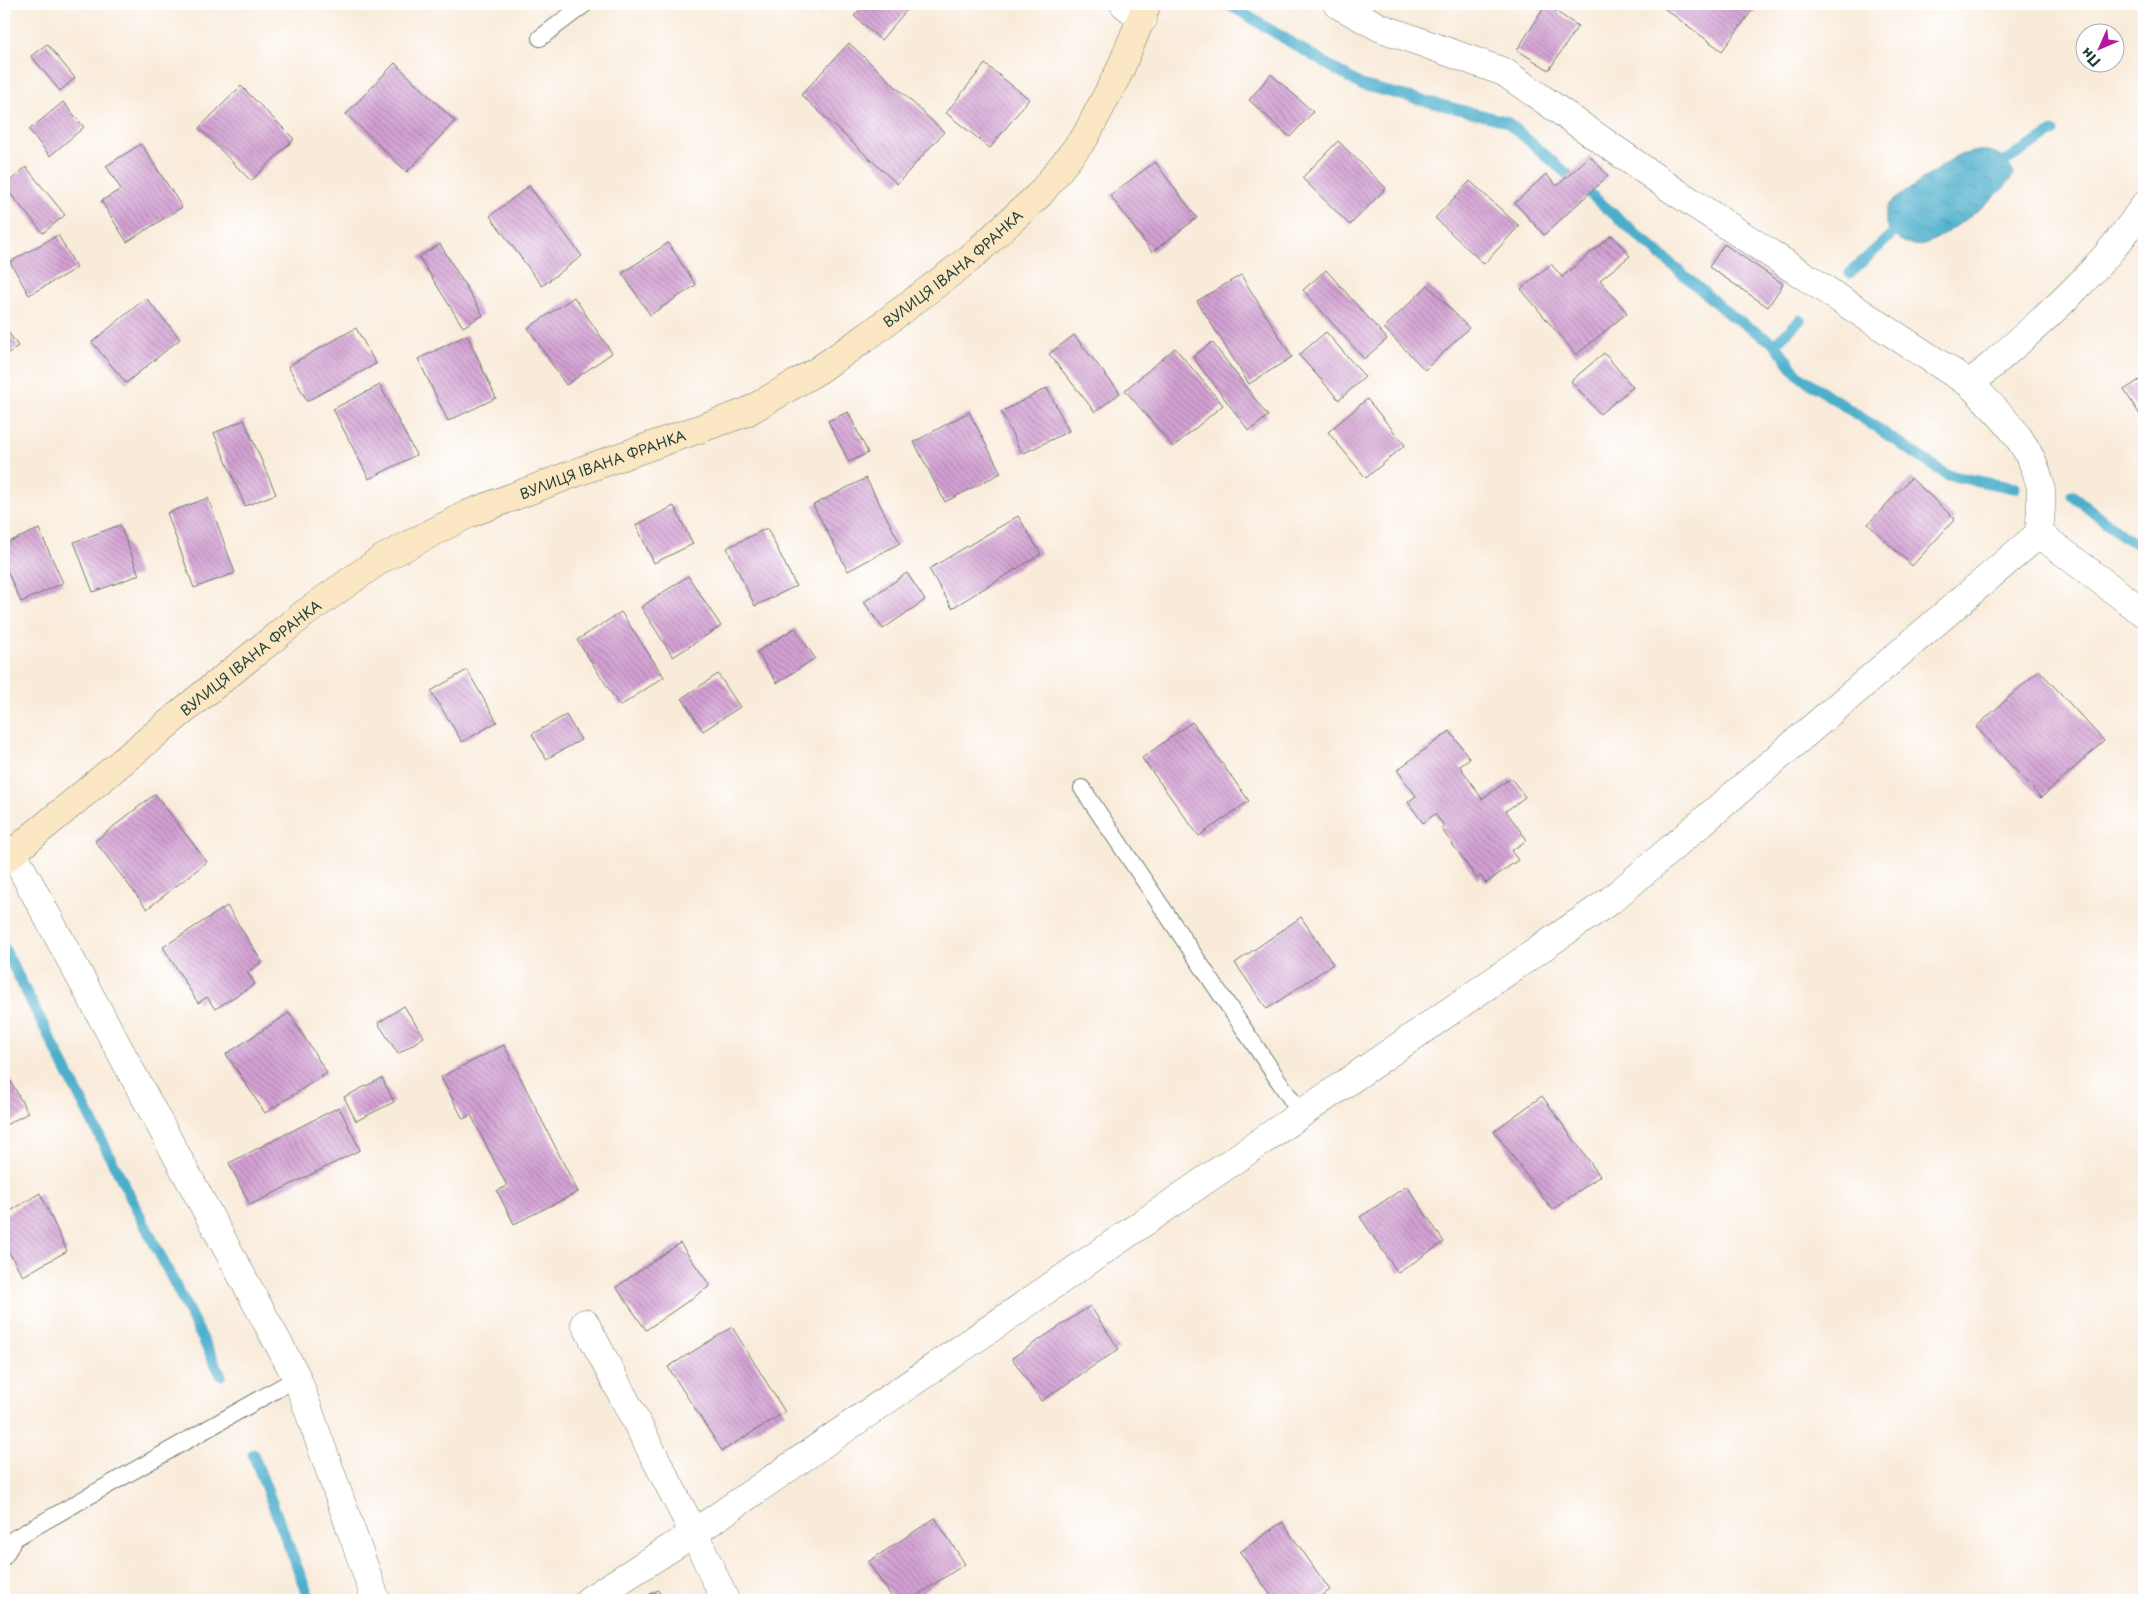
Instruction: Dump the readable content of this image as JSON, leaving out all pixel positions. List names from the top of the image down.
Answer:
{
  "streets": {
    "main road": ["ВУЛИЦЯ ІВАНА ФРАНКА"]
  },
  "north": "bottom left"
}
